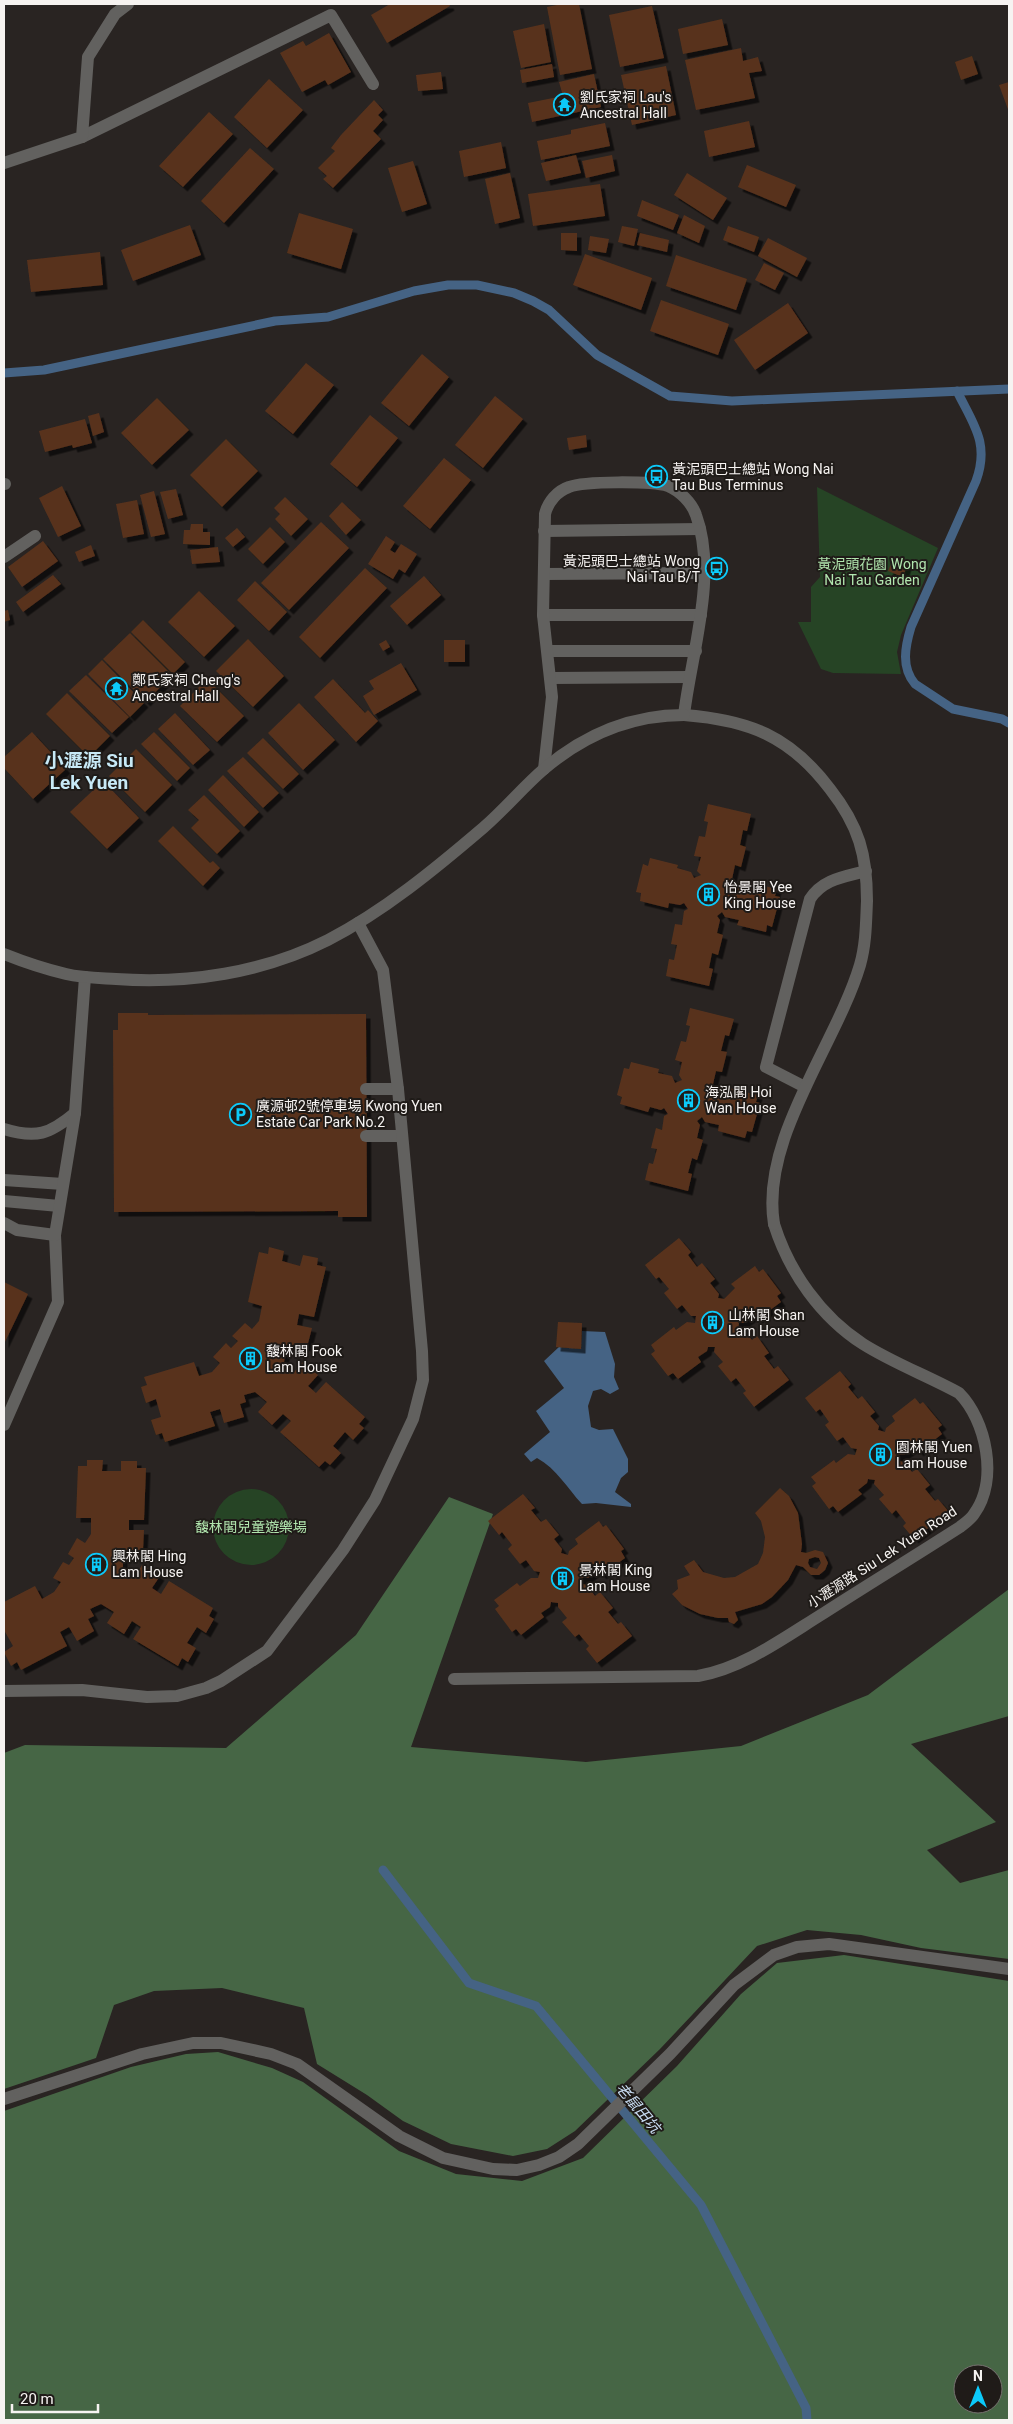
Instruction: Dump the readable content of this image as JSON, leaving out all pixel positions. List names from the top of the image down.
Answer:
{
  "streets": {
    "street": ["小瀝源路 Siu Lek Yuen Road"]
  },
  "districts": ["小瀝源 Siu Lek Yuen"],
  "water": ["老鼠田坑"],
  "parks": ["黃泥頭花園 Wong Nai Tau Garden", "馥林閣兒童遊樂場"],
  "places": {
    "temple": ["劉氏家祠 Lau's Ancestral Hall", "鄭氏家祠 Cheng's Ancestral Hall"],
    "bus stop": ["黃泥頭巴士總站 Wong Nai Tau Bus Terminus", "黃泥頭巴士總站 Wong Nai Tau B/T"],
    "building": [
      "怡景閣 Yee King House",
      "海泓閣 Hoi Wan House",
      "山林閣 Shan Lam House",
      "馥林閣 Fook Lam House",
      "園林閣 Yuen Lam House",
      "興林閣 Hing Lam House",
      "景林閣 King Lam House"
    ],
    "parking": ["廣源邨2號停車場 Kwong Yuen Estate Car Park No.2"]
  },
  "scale_bar": "20 m",
  "north": "top"
}
